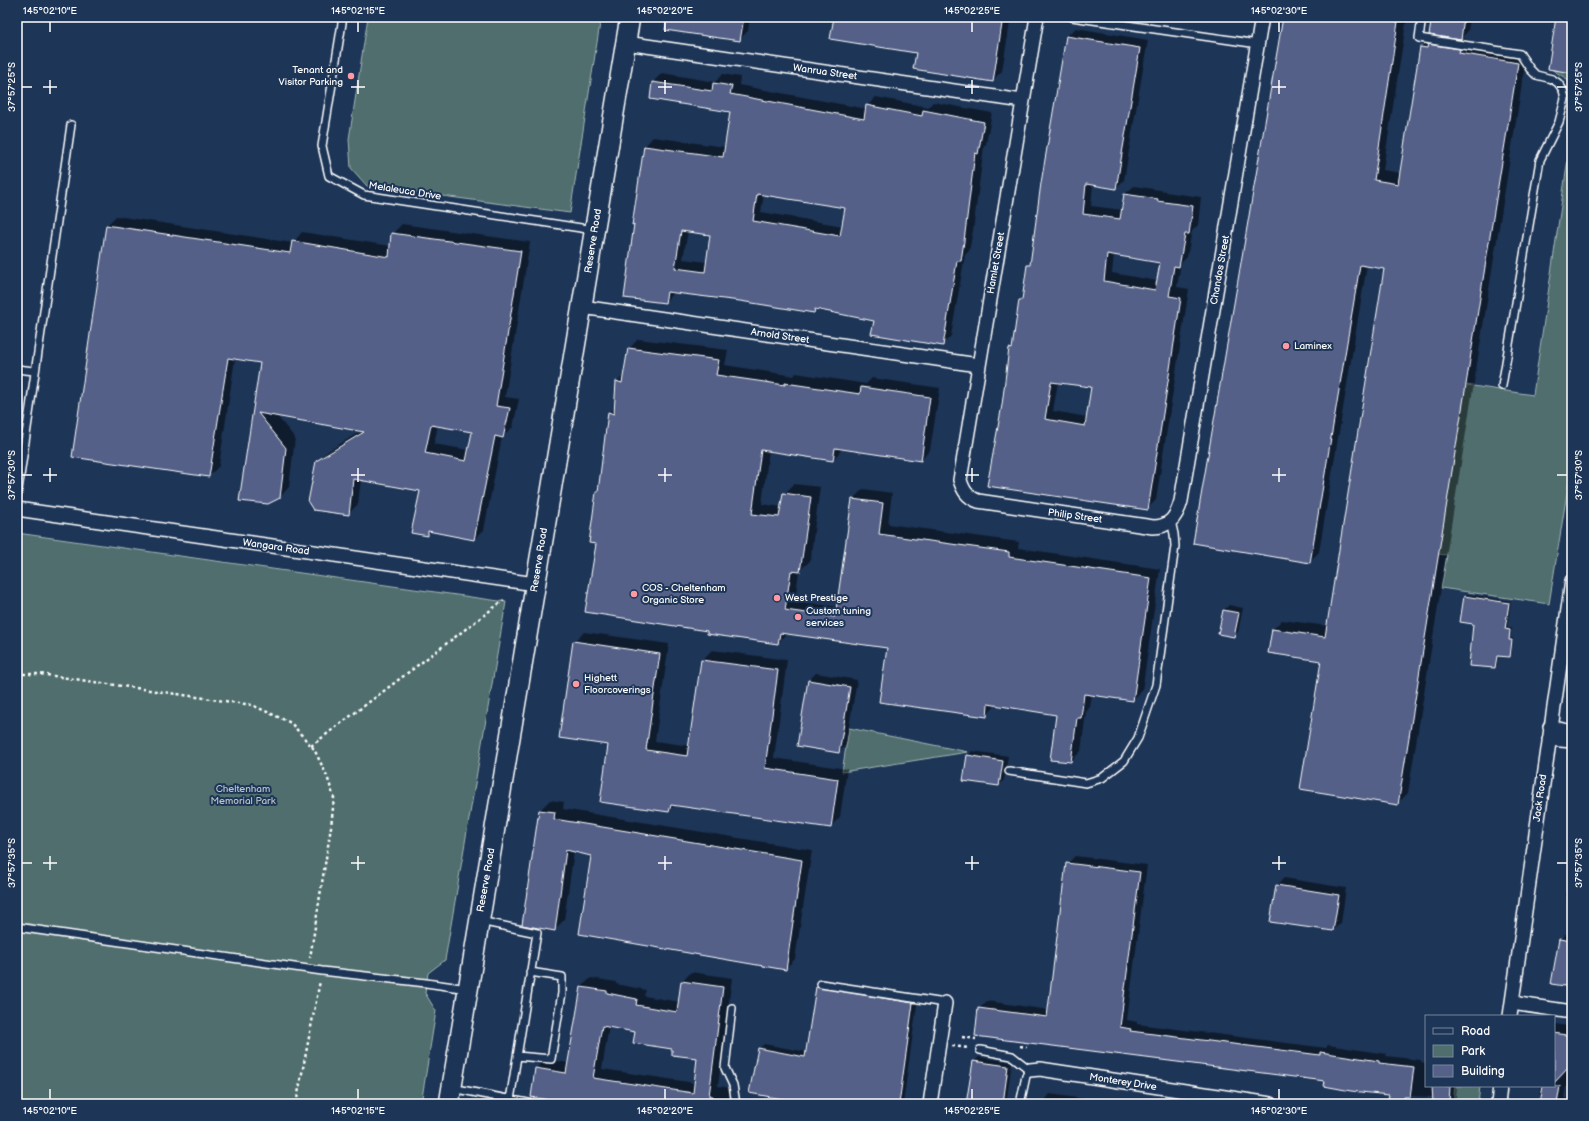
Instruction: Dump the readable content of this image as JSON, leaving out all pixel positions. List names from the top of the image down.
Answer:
{
  "streets": {
    "street": [
      "Wanrua Street",
      "Reserve Road",
      "Hamlet Street",
      "Chandos Street",
      "Arnold Street",
      "Philip Street",
      "Wangara Road",
      "Jack Road",
      "Monterey Drive"
    ],
    "lane": ["Melaleuca Drive"]
  },
  "crossings": [
    ["Wanrua Street", "Reserve Road"],
    ["Wanrua Street", "Hamlet Street"],
    ["Melaleuca Drive", "Reserve Road"],
    ["Reserve Road", "Arnold Street"],
    ["Reserve Road", "Wangara Road"],
    ["Hamlet Street", "Arnold Street"],
    ["Hamlet Street", "Philip Street"],
    ["Chandos Street", "Philip Street"]
  ],
  "parks": ["Cheltenham Memorial Park"],
  "places": [
    "Tenant and Visitor Parking",
    "Laminex",
    "COS - Cheltenham Organic Store",
    "West Prestige",
    "Custom tuning services",
    "Highett Floorcoverings"
  ],
  "legend": ["Road", "Park", "Building"],
  "coordinates": [
    "145°02'10\"E",
    "145°02'15\"E",
    "145°02'20\"E",
    "145°02'25\"E",
    "145°02'30\"E",
    "37°57'25\"S",
    "37°57'30\"S",
    "37°57'35\"S"
  ]
}
